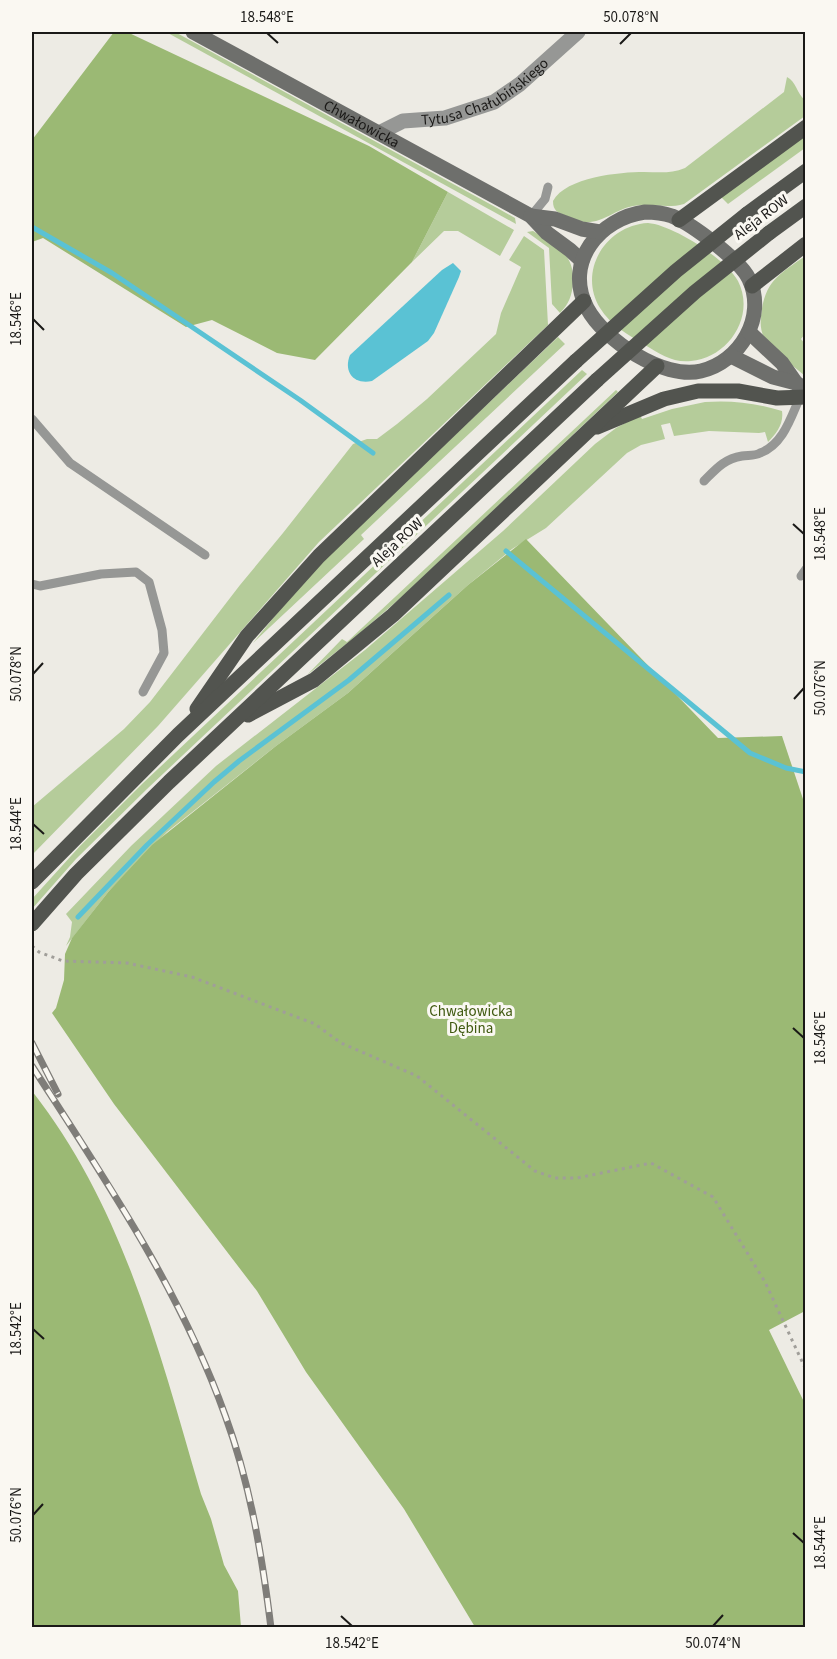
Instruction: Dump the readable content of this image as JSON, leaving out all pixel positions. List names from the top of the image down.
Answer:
{
  "streets": {
    "main road": ["Chwałowicka", "Aleja ROW"],
    "street": ["Tytusa Chałubińskiego"]
  },
  "crossings": [
    ["Tytusa Chałubińskiego", "Chwałowicka"]
  ],
  "parks": ["Chwałowicka Dębina"],
  "coordinates": [
    "18.548°E",
    "50.078°N",
    "18.546°E",
    "50.076°N",
    "18.544°E",
    "18.542°E",
    "50.074°N"
  ]
}
